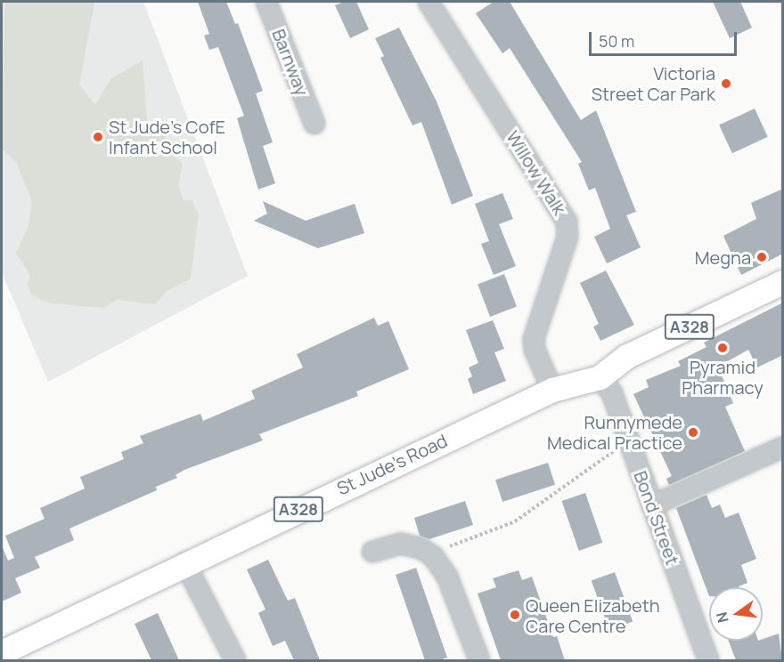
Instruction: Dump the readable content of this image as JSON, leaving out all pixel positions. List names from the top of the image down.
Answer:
{
  "streets": {
    "main road": ["A328", "St Jude's Road"],
    "street": ["Barnway", "Willow Walk", "Bond Street"]
  },
  "crossings": [
    ["Willow Walk", "St Jude's Road"],
    ["St Jude's Road", "Bond Street"]
  ],
  "places": [
    "Victoria Street Car Park",
    "St Jude's CofE Infant School",
    "Megna",
    "Pyramid Pharmacy",
    "Runnymede Medical Practice",
    "Queen Elizabeth Care Centre"
  ],
  "scale_bar": "50 m",
  "north": "left"
}
